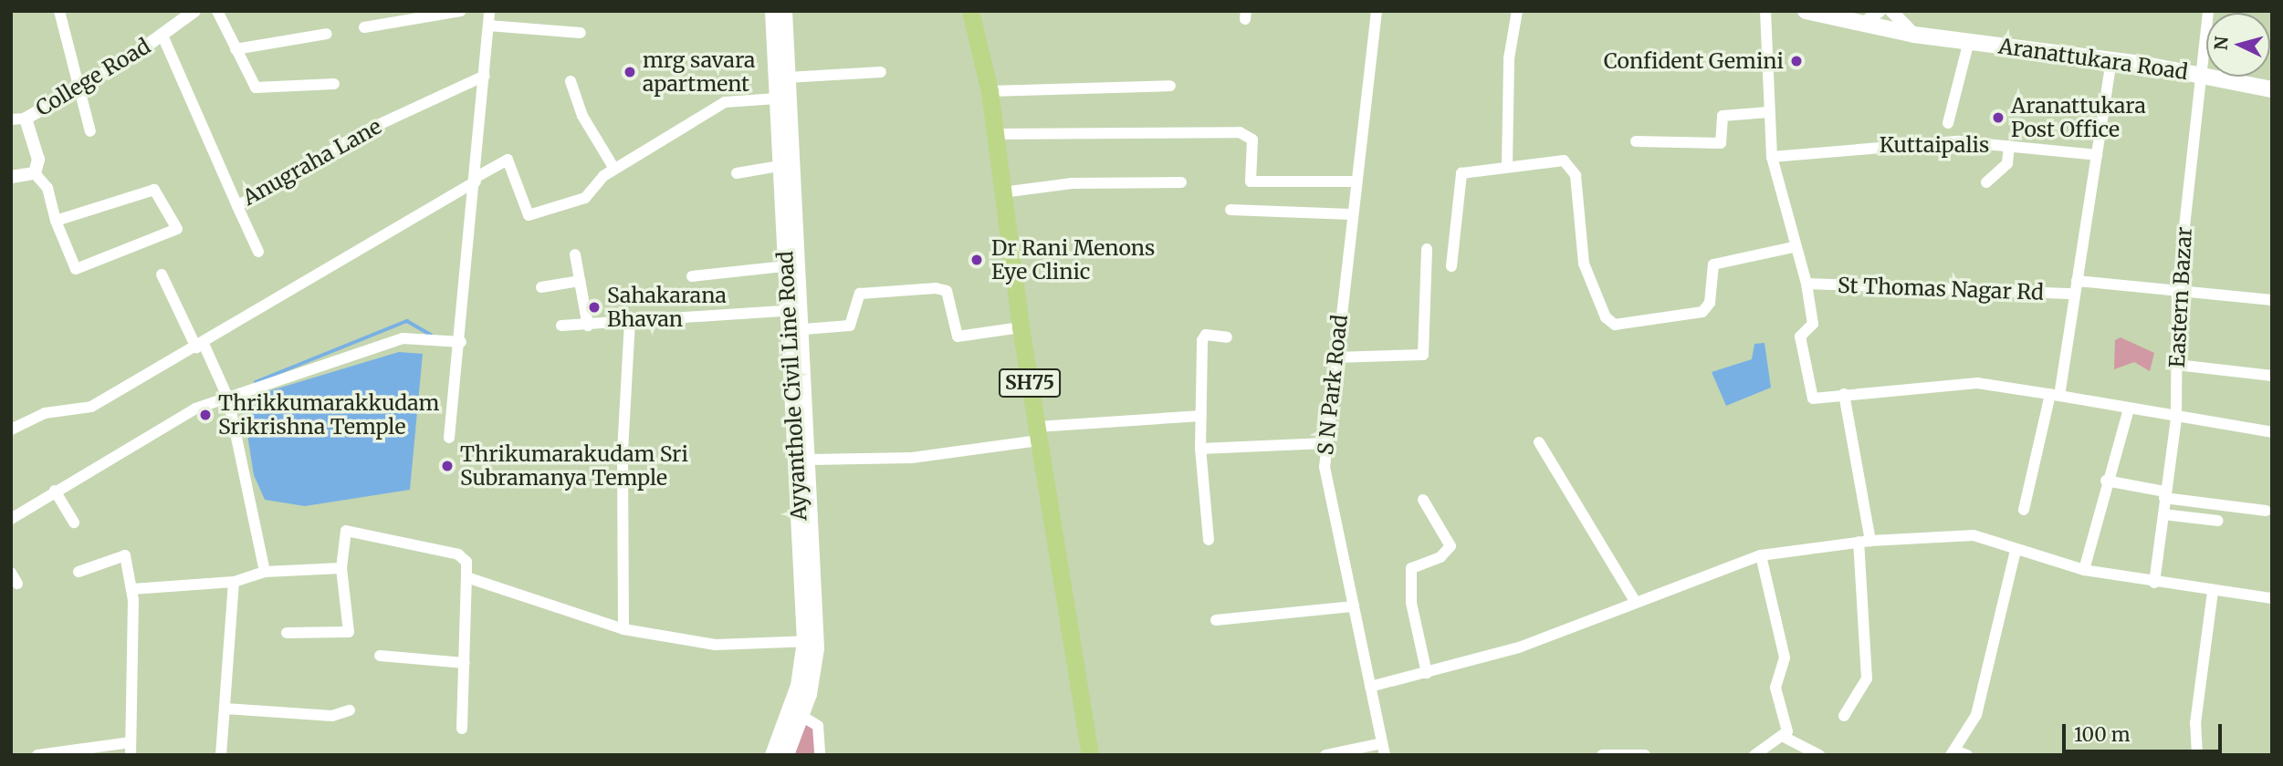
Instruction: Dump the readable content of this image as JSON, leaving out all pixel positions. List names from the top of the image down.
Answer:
{
  "streets": {
    "main road": ["Aranattukara Road", "SH75", "Ayyanthole Civil Line Road"],
    "street": [
      "College Road",
      "Kuttaipalis",
      "Anugraha Lane",
      "St Thomas Nagar Rd",
      "Eastern Bazar",
      "S N Park Road"
    ]
  },
  "crossings": [
    ["Aranattukara Road", "Eastern Bazar"],
    ["College Road", "Anugraha Lane"]
  ],
  "places": [
    "Confident Gemini",
    "mrg savara apartment",
    "Aranattukara Post Office",
    "Dr Rani Menons Eye Clinic",
    "Sahakarana Bhavan",
    "Thrikkumarakkudam Srikrishna Temple",
    "Thrikumarakudam Sri Subramanya Temple"
  ],
  "scale_bar": "100 m",
  "north": "left"
}
